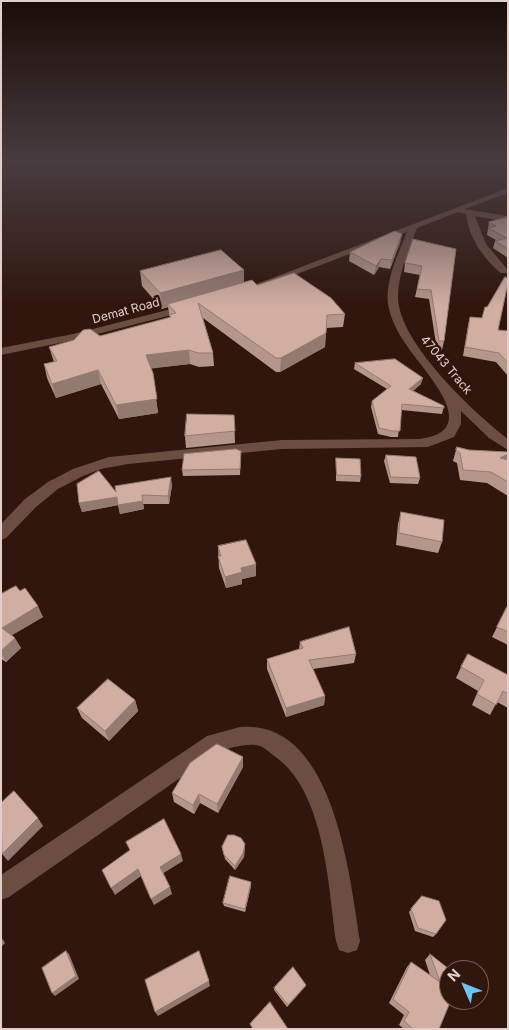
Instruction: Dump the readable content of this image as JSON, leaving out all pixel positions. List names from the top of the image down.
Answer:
{
  "streets": {
    "street": ["Demat Road", "47043 Track"]
  },
  "north": "top left"
}
